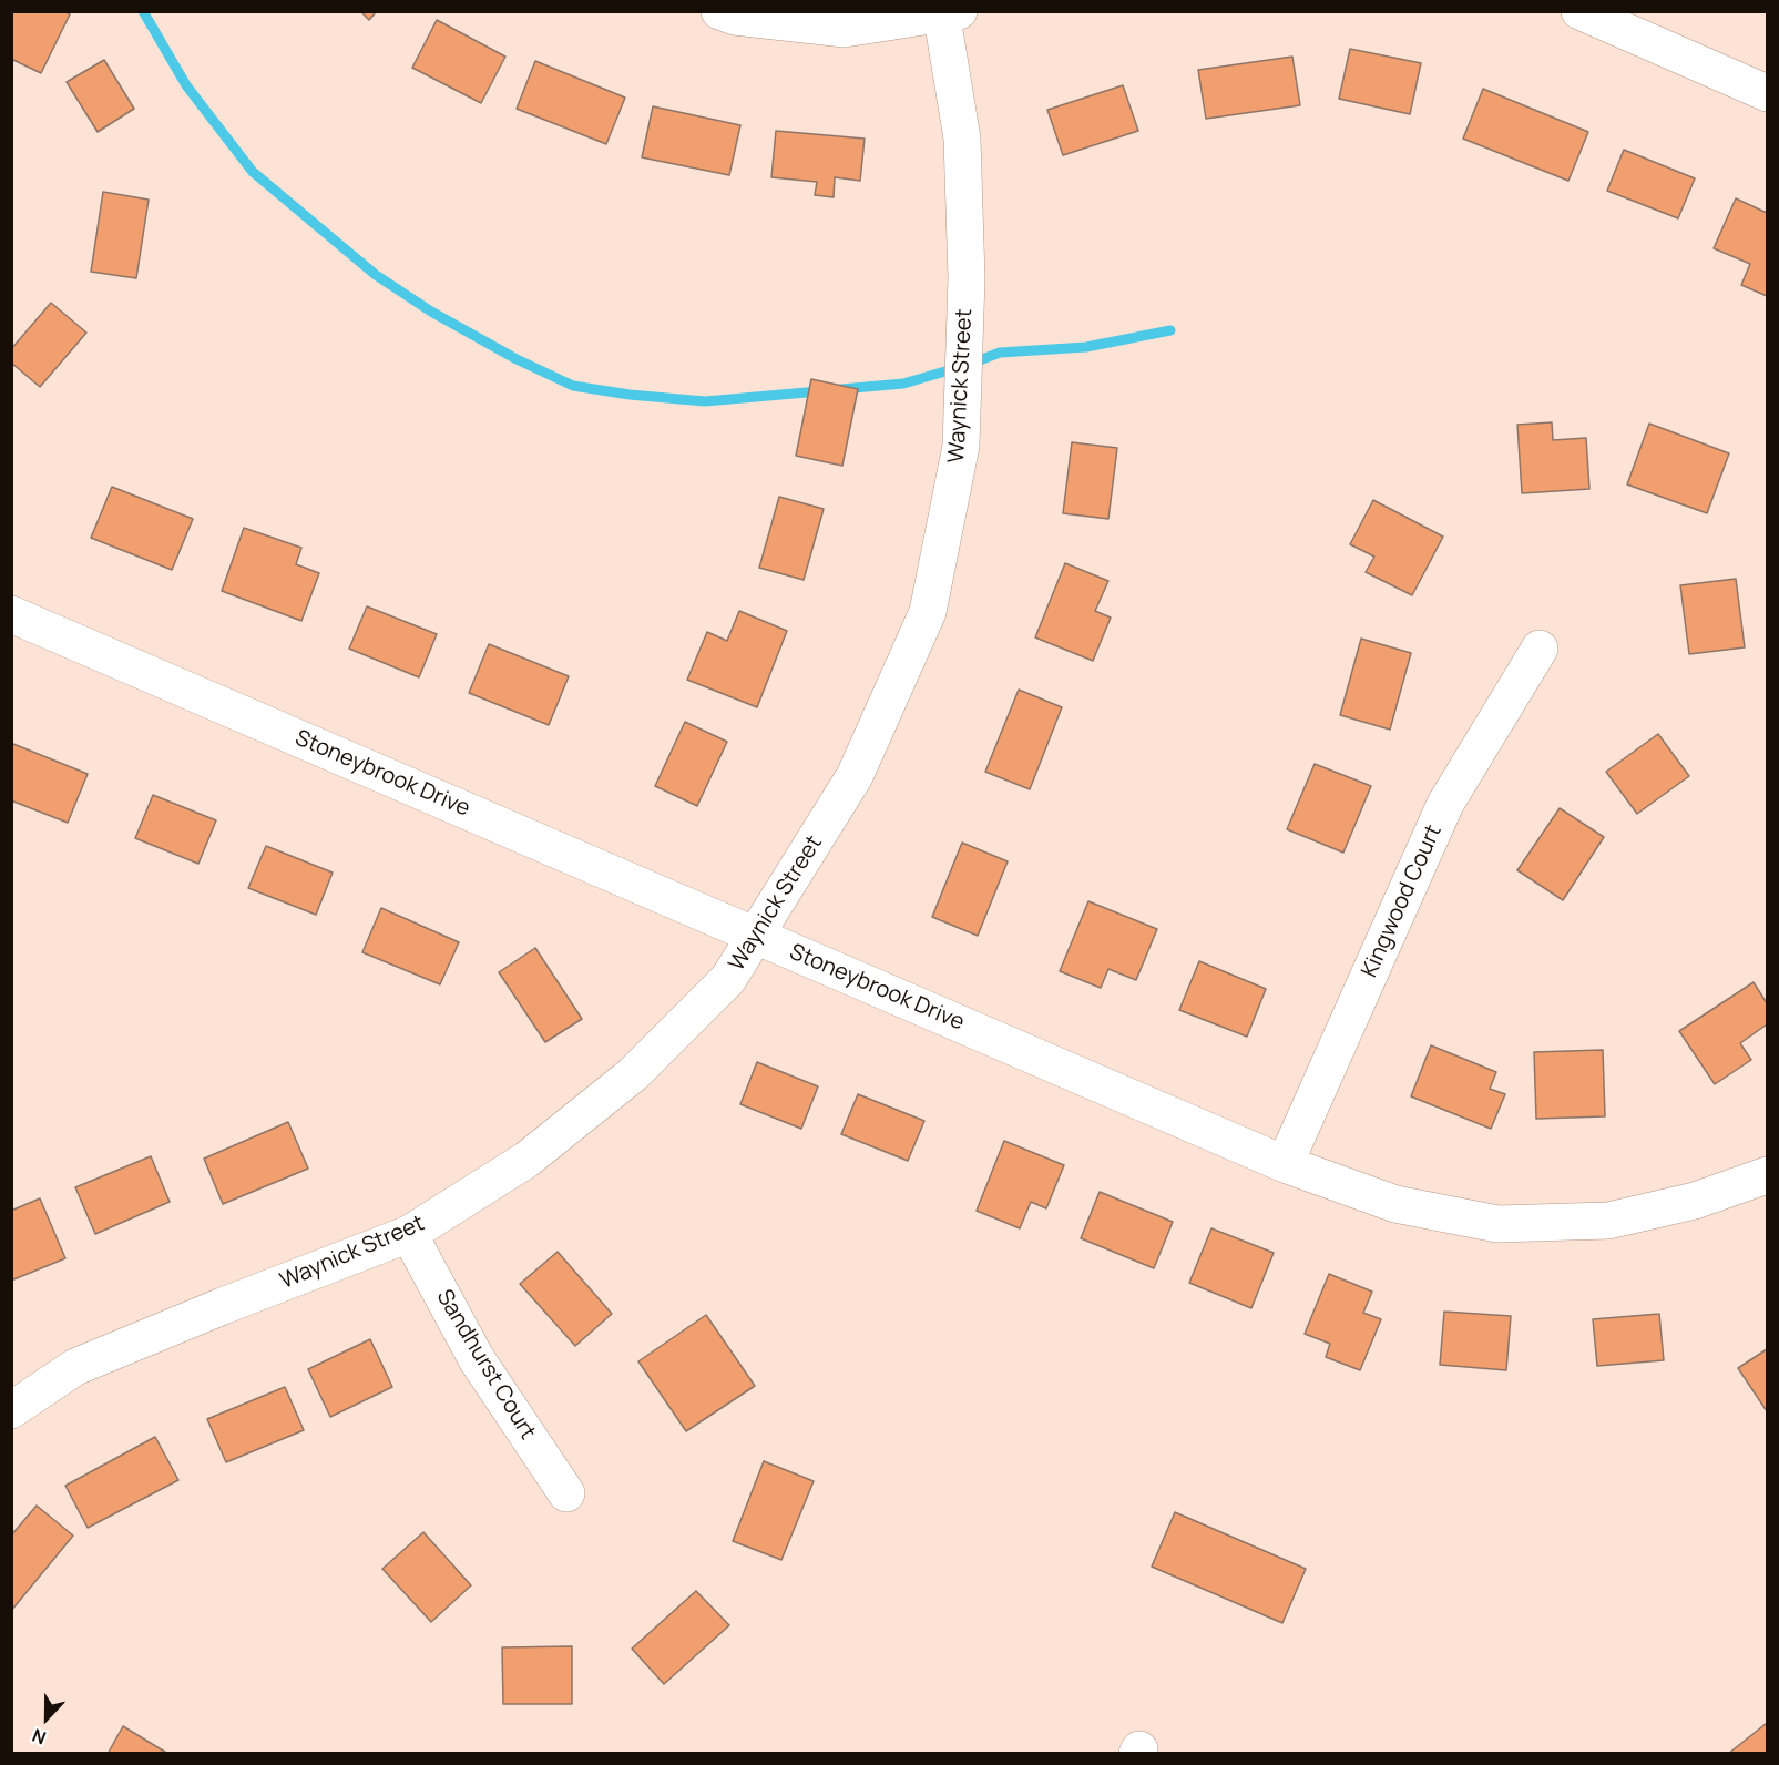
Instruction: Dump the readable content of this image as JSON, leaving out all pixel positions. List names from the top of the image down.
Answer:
{
  "streets": {
    "street": [
      "Waynick Street",
      "Stoneybrook Drive",
      "Kingwood Court",
      "Sandhurst Court"
    ]
  },
  "crossings": [
    ["Waynick Street", "Stoneybrook Drive"],
    ["Waynick Street", "Sandhurst Court"],
    ["Stoneybrook Drive", "Kingwood Court"]
  ],
  "north": "bottom"
}
